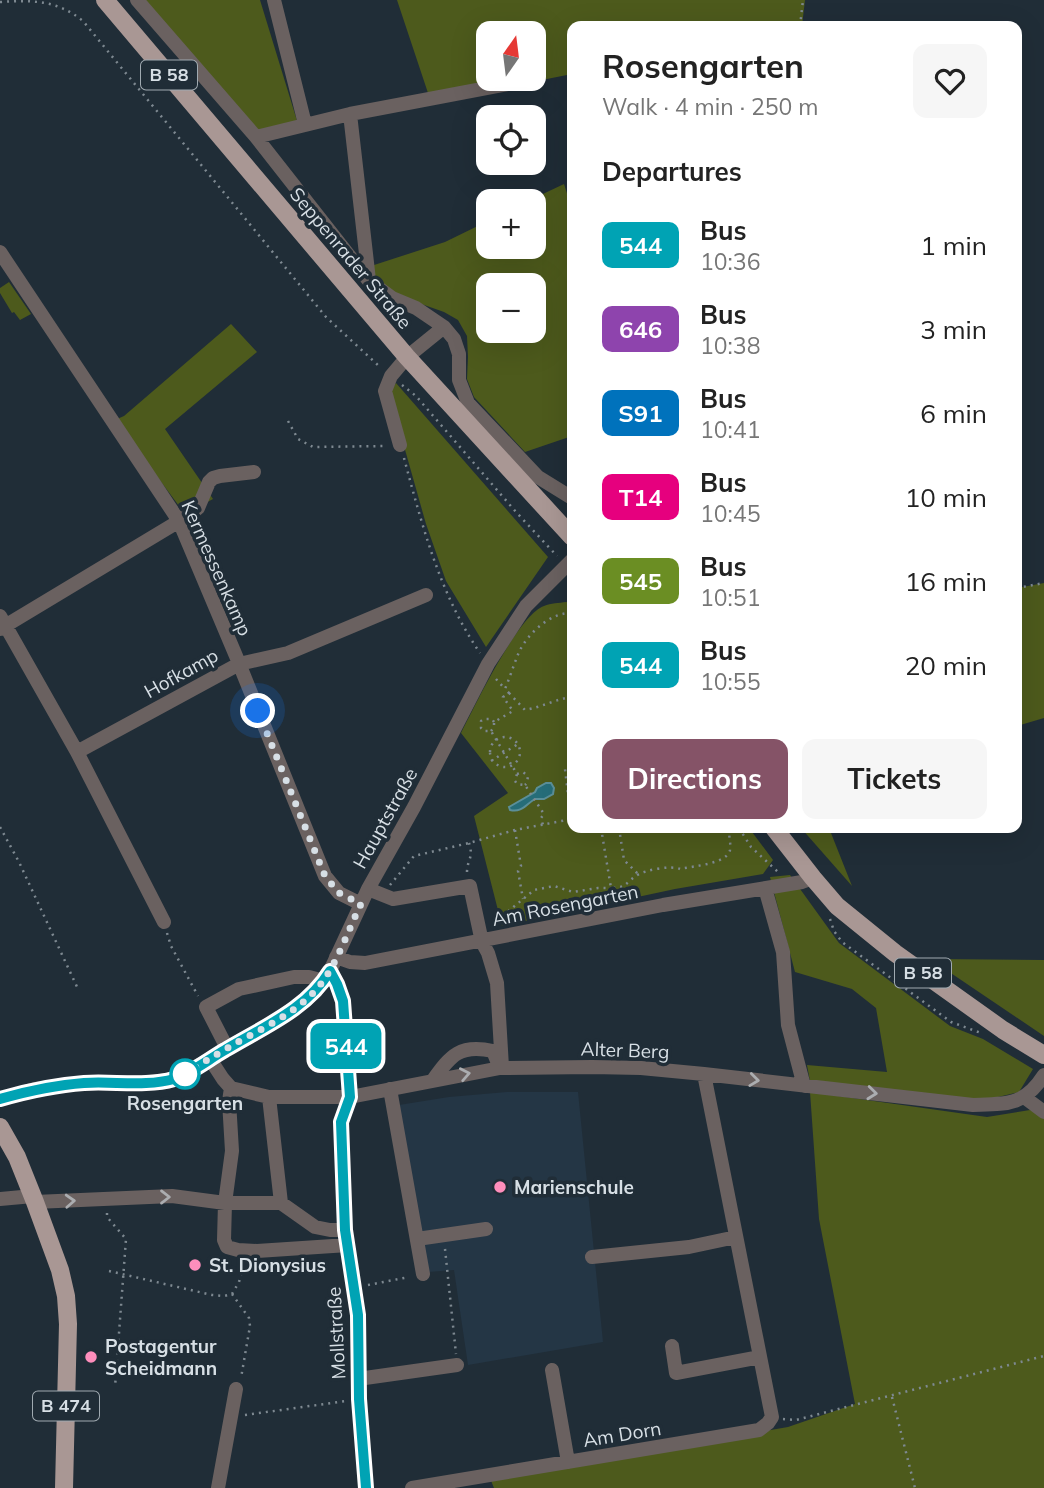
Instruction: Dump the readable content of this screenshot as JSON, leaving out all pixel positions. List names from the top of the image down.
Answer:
{
  "streets": {
    "main road": ["B 58", "Seppenrader Straße", "B 474"],
    "street": [
      "Kermessenkamp",
      "Hofkamp",
      "Hauptstraße",
      "Am Rosengarten",
      "Alter Berg",
      "Mollstraße",
      "Am Dorn"
    ]
  },
  "crossings": [
    ["B 58", "Am Rosengarten"],
    ["Kermessenkamp", "Hofkamp"],
    ["Kermessenkamp", "Hauptstraße"],
    ["Hauptstraße", "Am Rosengarten"],
    ["Hauptstraße", "Mollstraße"],
    ["Alter Berg", "Mollstraße"]
  ],
  "one_way": ["Alter Berg"],
  "places": [
    "Rosengarten",
    "Marienschule",
    "St. Dionysius",
    "Postagentur Scheidmann"
  ],
  "lines": ["bus line 544"],
  "north": "top",
  "page": {
    "on_map": "544",
    "map_buttons": ["+", "−"],
    "heading": [
      ["Rosengarten", "Walk · 4 min · 250 m"],
      "Departures"
    ],
    "list": [
      {
        "mark": "544",
        "name": "Bus",
        "note": "10:36",
        "value": "1 min"
      },
      {
        "mark": "646",
        "name": "Bus",
        "note": "10:38",
        "value": "3 min"
      },
      {
        "mark": "S91",
        "name": "Bus",
        "note": "10:41",
        "value": "6 min"
      },
      {
        "mark": "T14",
        "name": "Bus",
        "note": "10:45",
        "value": "10 min"
      },
      {
        "mark": "545",
        "name": "Bus",
        "note": "10:51",
        "value": "16 min"
      },
      {
        "mark": "544",
        "name": "Bus",
        "note": "10:55",
        "value": "20 min"
      }
    ],
    "buttons": ["Directions", "Tickets"]
  }
}
